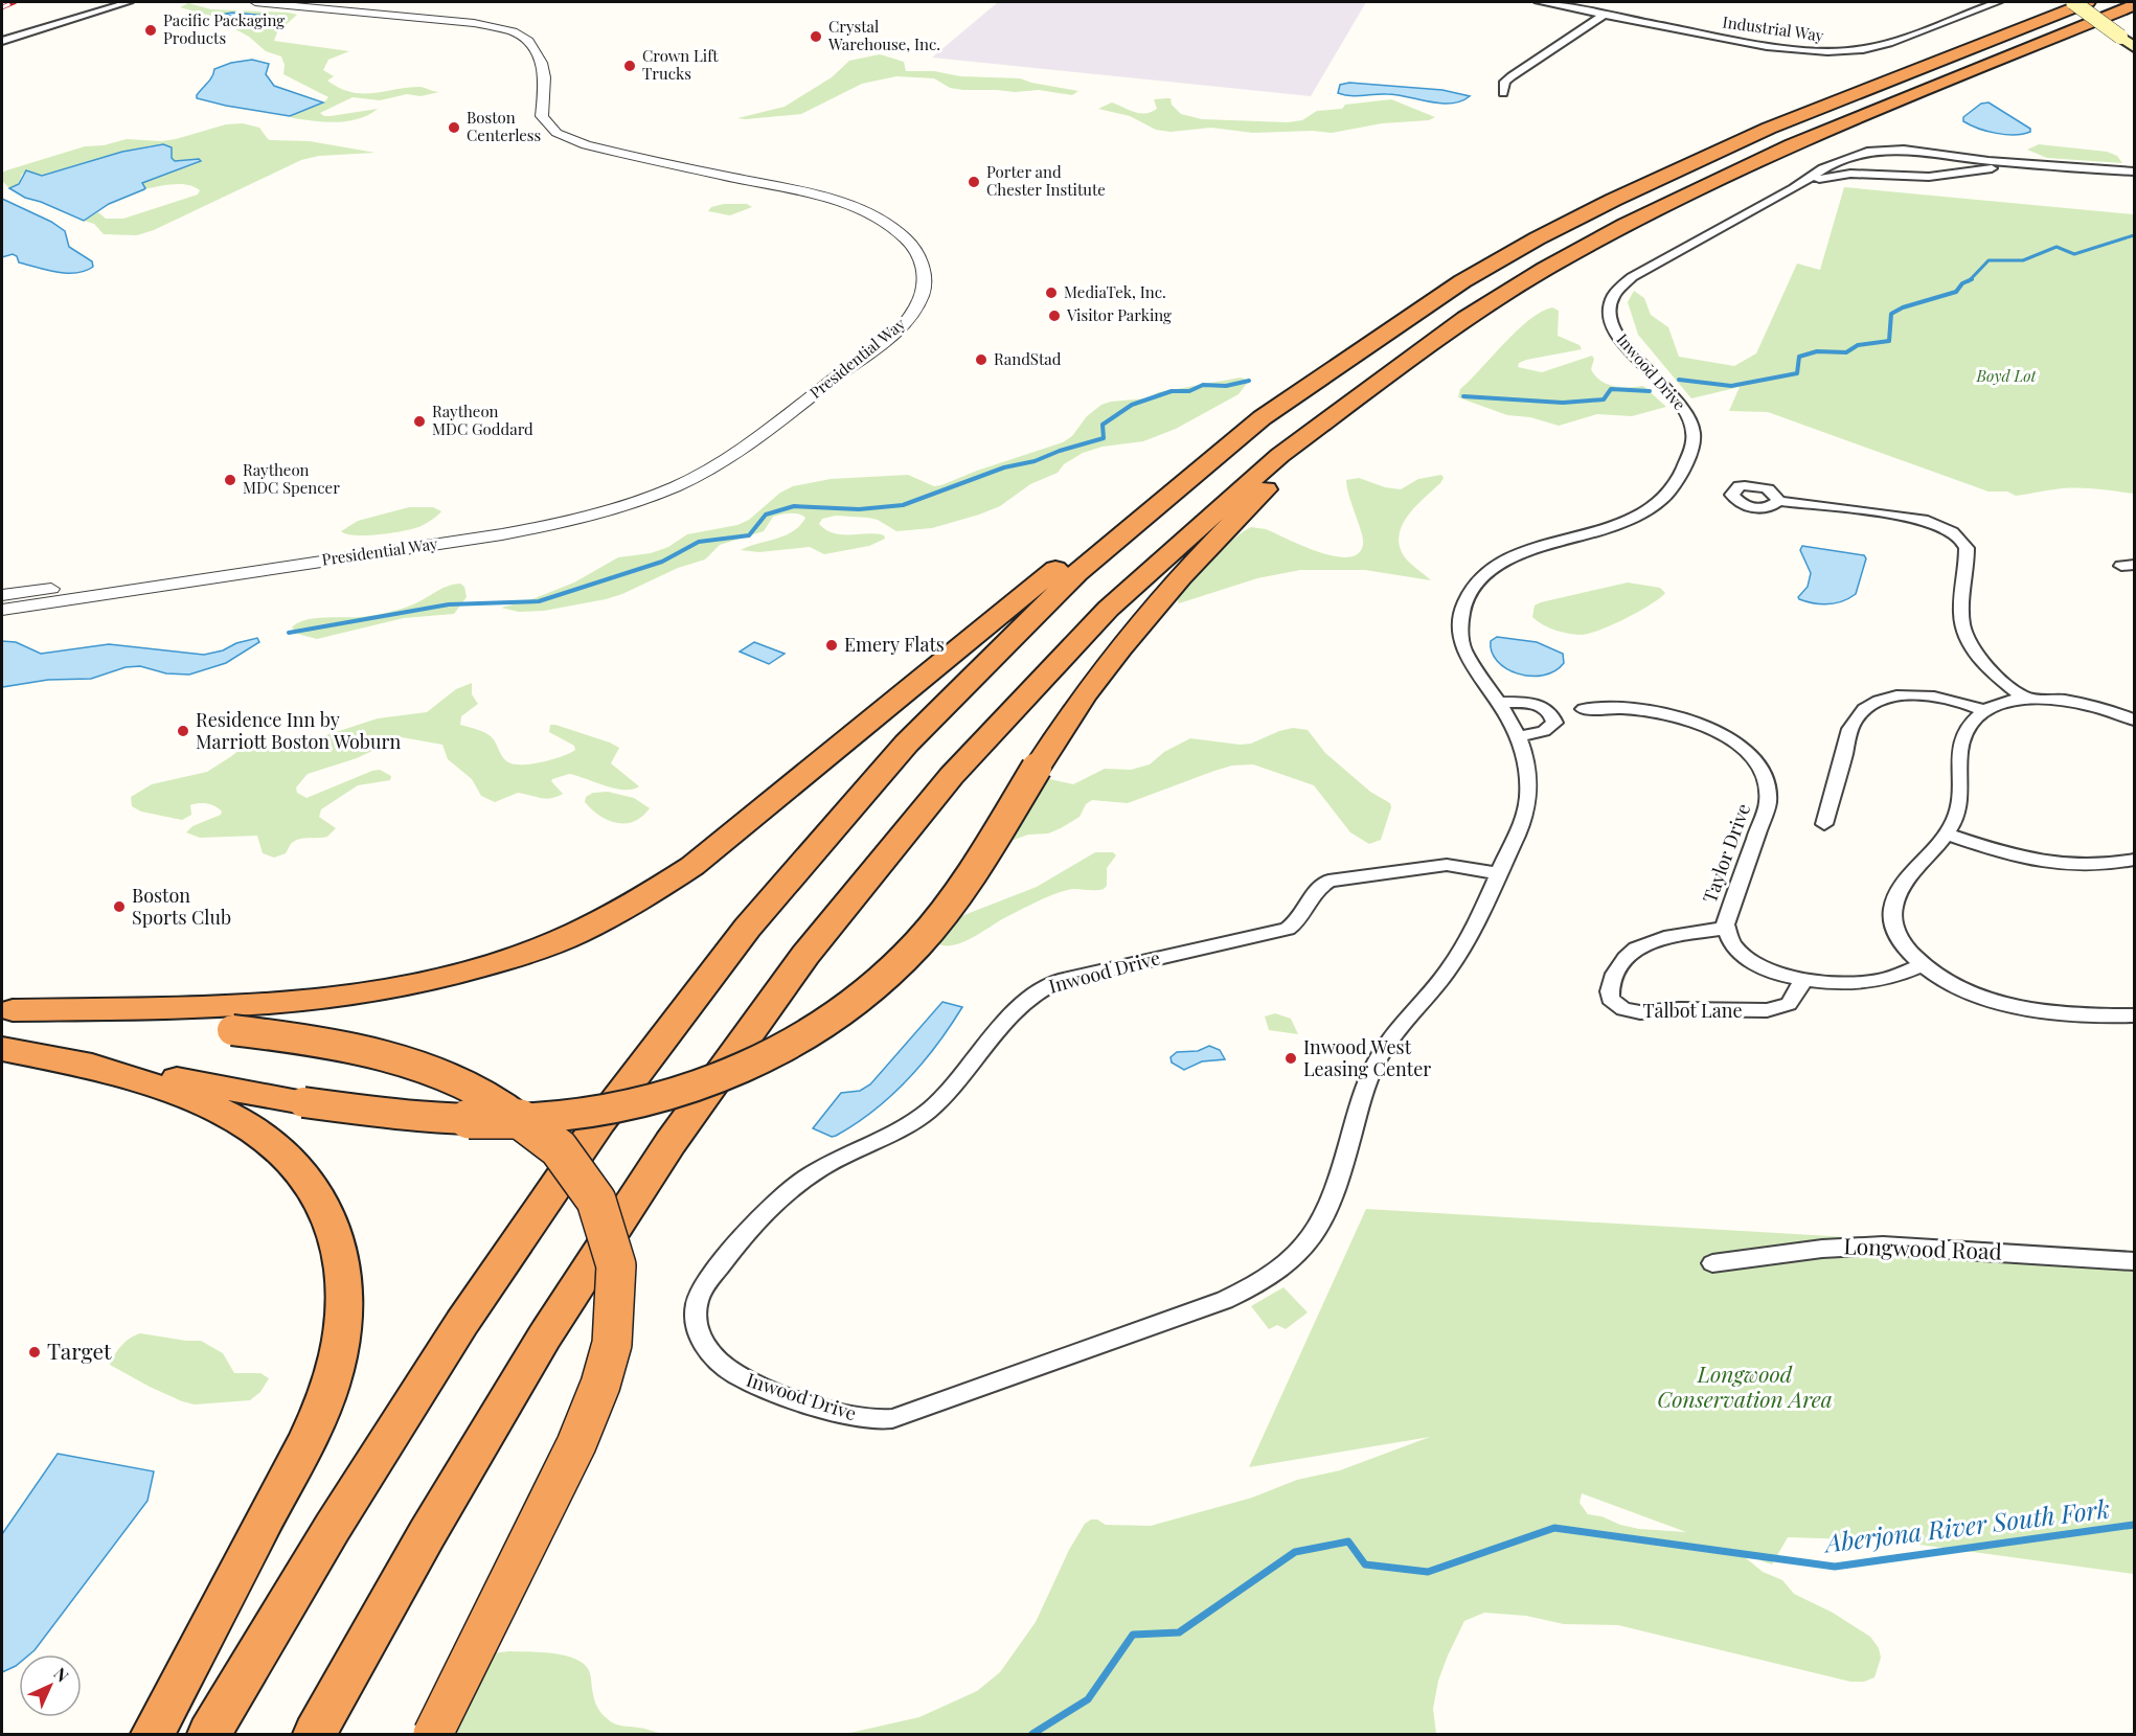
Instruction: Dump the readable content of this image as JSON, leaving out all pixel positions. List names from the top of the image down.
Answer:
{
  "streets": {
    "street": [
      "Industrial Way",
      "Presidential Way",
      "Inwood Drive",
      "Taylor Drive",
      "Talbot Lane",
      "Longwood Road"
    ]
  },
  "crossings": [
    ["Taylor Drive", "Talbot Lane"]
  ],
  "water": ["Aberjona River South Fork"],
  "parks": ["Boyd Lot", "Longwood Conservation Area"],
  "places": [
    "Pacific Packaging Products",
    "Crystal Warehouse, Inc.",
    "Crown Lift Trucks",
    "Boston Centerless",
    "Porter and Chester Institute",
    "MediaTek, Inc.",
    "Visitor Parking",
    "RandStad",
    "Raytheon MDC Goddard",
    "Raytheon MDC Spencer",
    "Emery Flats",
    "Residence Inn by Marriott Boston Woburn",
    "Boston Sports Club",
    "Inwood West Leasing Center",
    "Target"
  ],
  "north": "top right"
}
